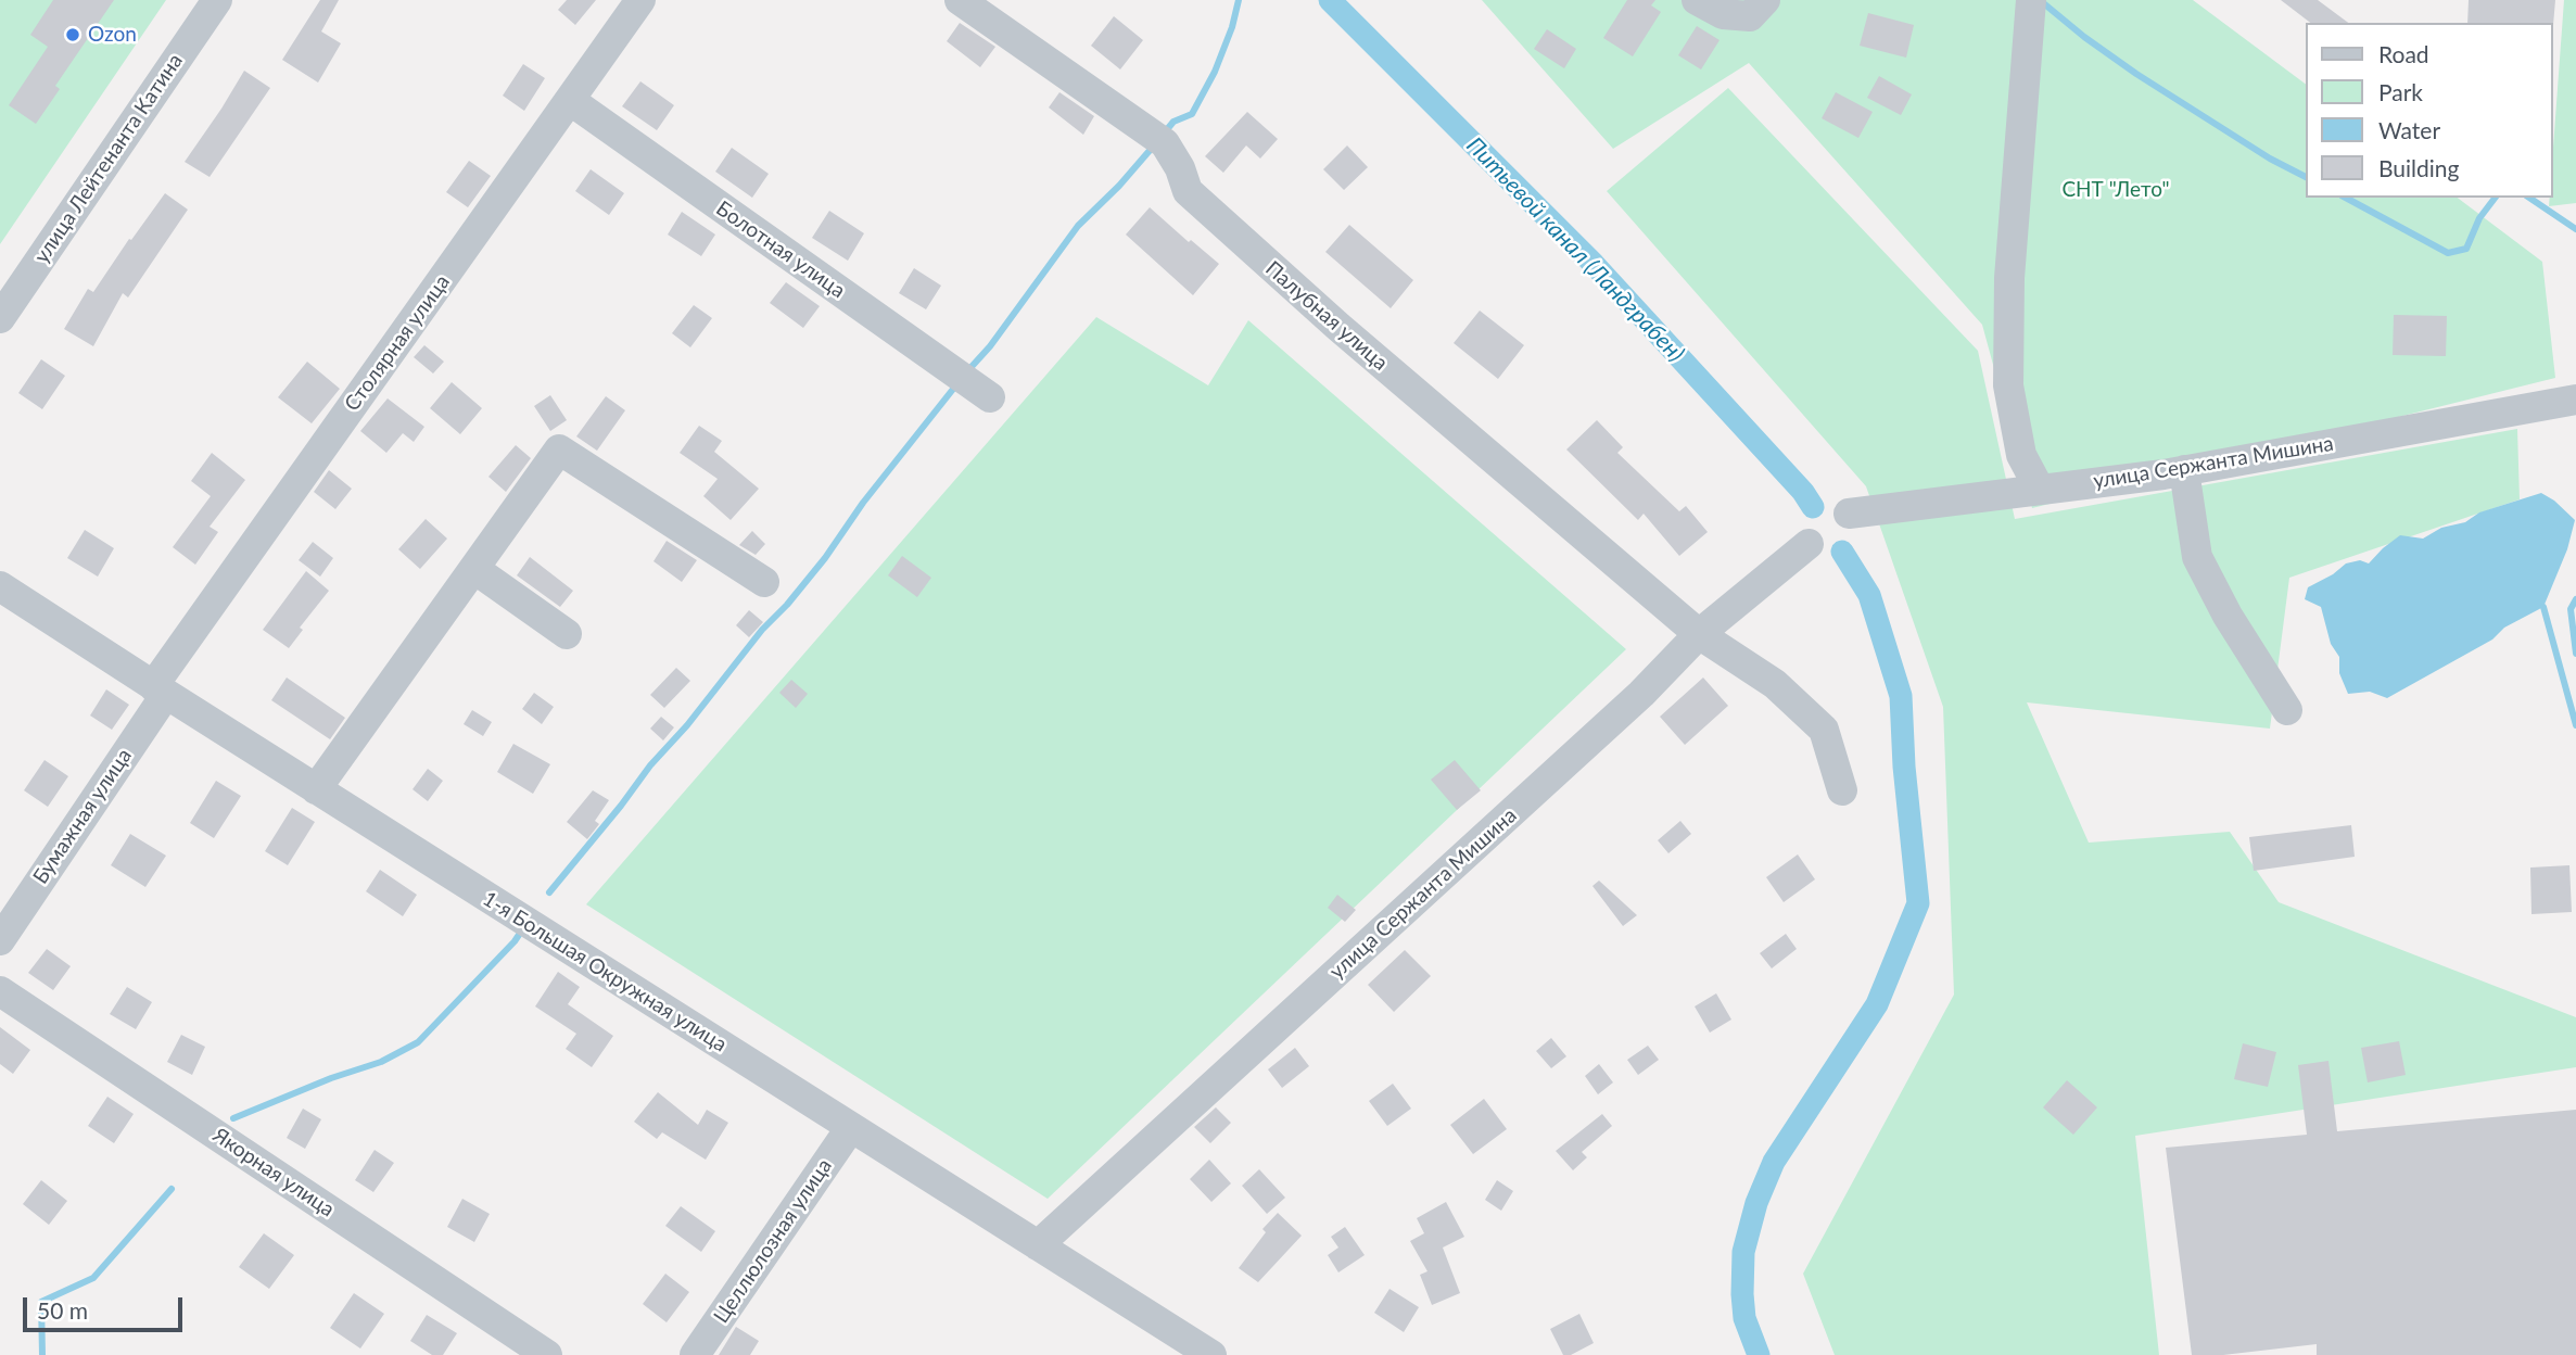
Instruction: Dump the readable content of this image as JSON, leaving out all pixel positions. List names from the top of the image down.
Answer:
{
  "streets": {
    "street": [
      "улица Лейтенанта Катина",
      "Болотная улица",
      "Палубная улица",
      "Столярная улица",
      "улица Сержанта Мишина",
      "Бумажная улица",
      "1-я Большая Окружная улица",
      "Якорная улица",
      "Целлюлозная улица"
    ]
  },
  "crossings": [
    ["Болотная улица", "Столярная улица"],
    ["Палубная улица", "улица Сержанта Мишина"],
    ["Столярная улица", "Бумажная улица"],
    ["Столярная улица", "1-я Большая Окружная улица"],
    ["улица Сержанта Мишина", "1-я Большая Окружная улица"],
    ["Бумажная улица", "1-я Большая Окружная улица"],
    ["1-я Большая Окружная улица", "Целлюлозная улица"]
  ],
  "water": ["Питьевой канал (Ландграбен)"],
  "parks": ["СНТ \"Лето\""],
  "places": ["Ozon"],
  "legend": [
    "Road",
    "Park",
    "Water",
    "Building"
  ],
  "scale_bar": "50 m"
}
